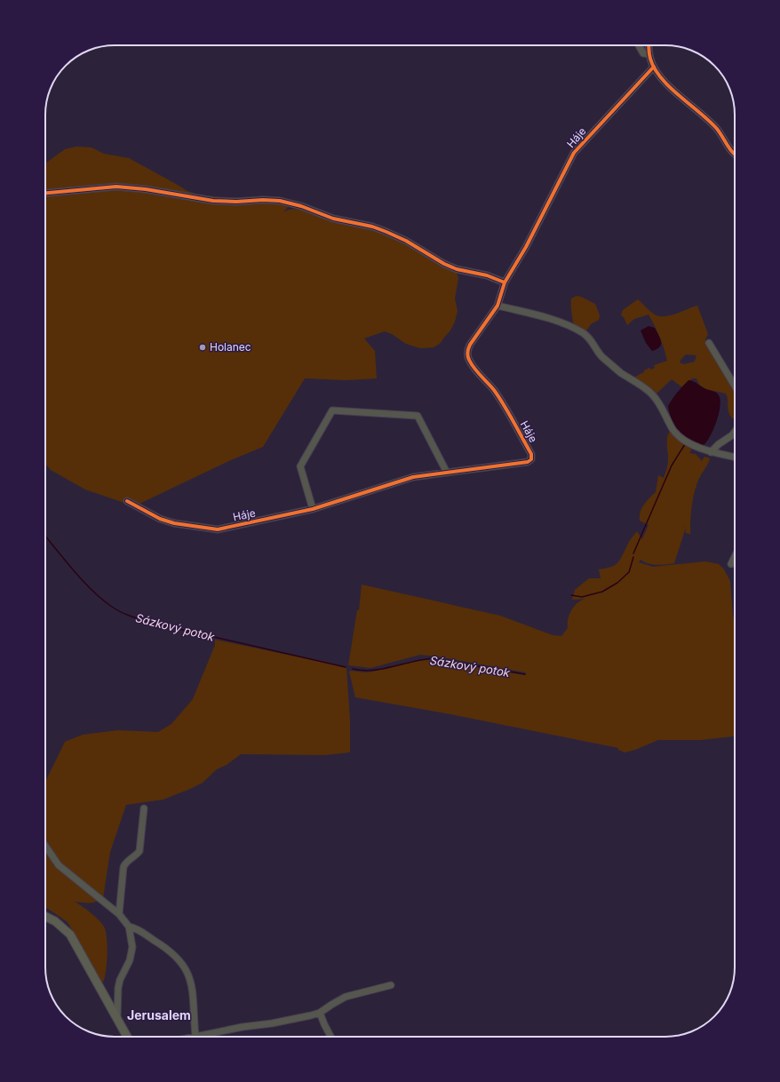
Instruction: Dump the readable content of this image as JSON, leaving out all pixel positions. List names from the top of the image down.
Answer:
{
  "streets": {
    "street": ["Háje"]
  },
  "districts": ["Jerusalem"],
  "water": ["Sázkový potok"],
  "places": ["Holanec"]
}
